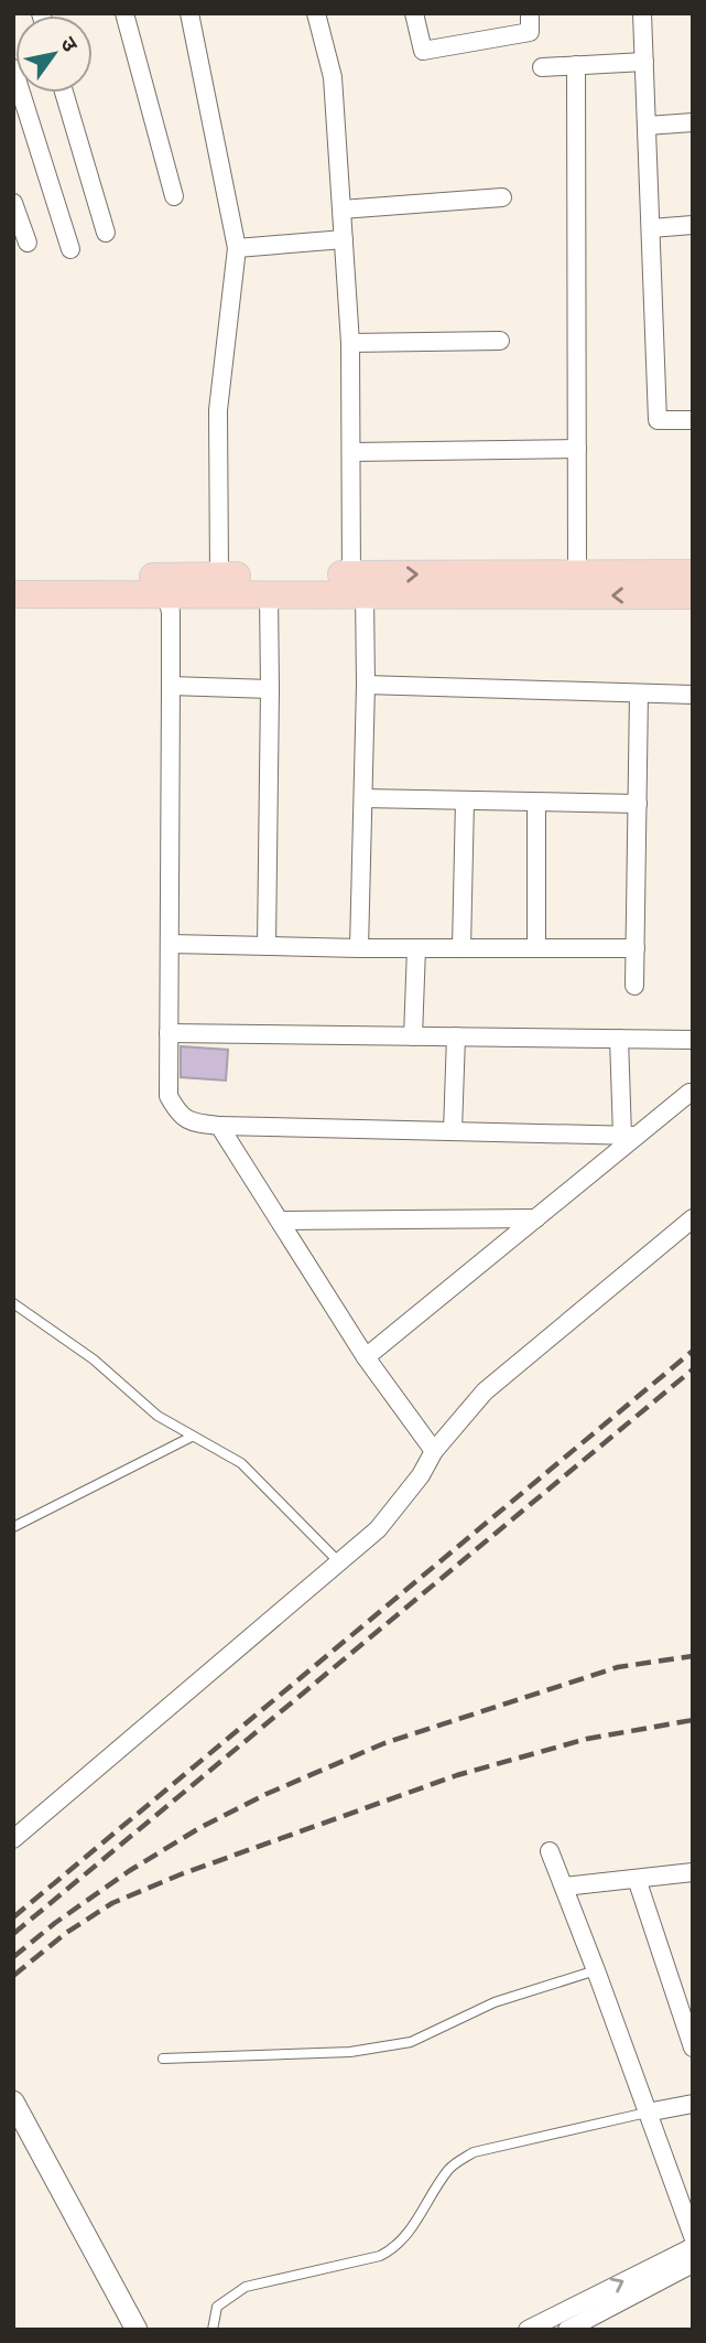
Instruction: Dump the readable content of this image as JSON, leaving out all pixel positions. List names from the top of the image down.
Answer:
{
  "north": "top right"
}
